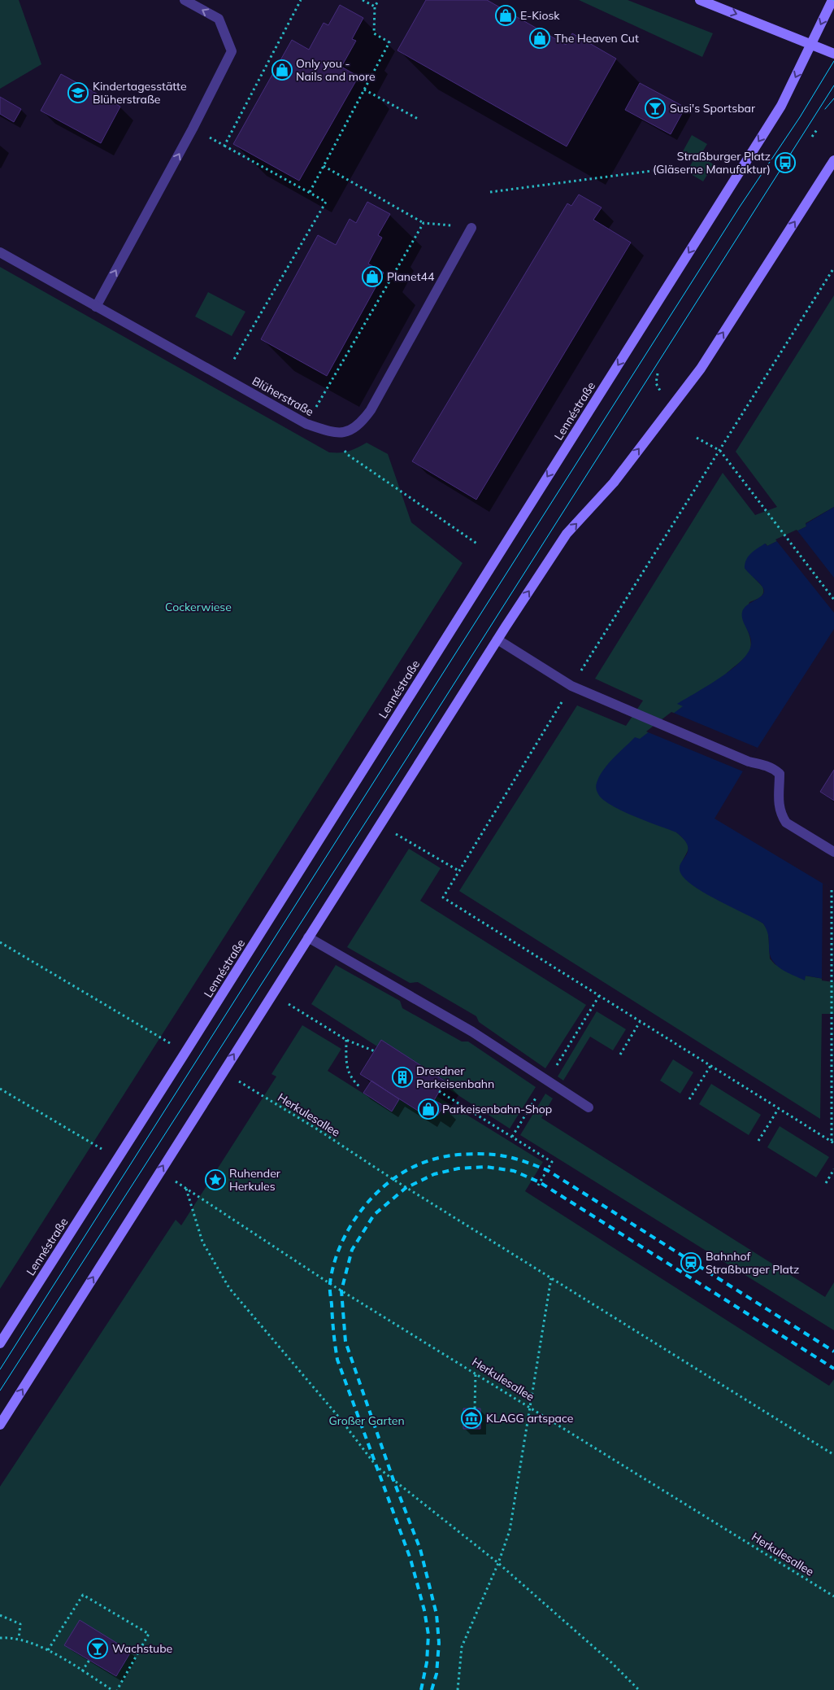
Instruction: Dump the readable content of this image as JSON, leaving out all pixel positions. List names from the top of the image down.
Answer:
{
  "streets": {
    "main road": ["Lennéstraße"],
    "street": ["Blüherstraße"],
    "path": ["Herkulesallee"]
  },
  "parks": ["Cockerwiese", "Großer Garten"],
  "places": {
    "shop": [
      "E-Kiosk",
      "The Heaven Cut",
      "Only you - Nails and more",
      "Planet44",
      "Parkeisenbahn-Shop"
    ],
    "school or university": ["Kindertagesstätte Blüherstraße"],
    "bar": ["Susi's Sportsbar", "Wachstube"],
    "bus stop": ["Straßburger Platz (Gläserne Manufaktur)"],
    "building": ["Dresdner Parkeisenbahn"],
    "place": ["Ruhender Herkules"],
    "station": ["Bahnhof Straßburger Platz"],
    "museum": ["KLAGG artspace"]
  }
}
